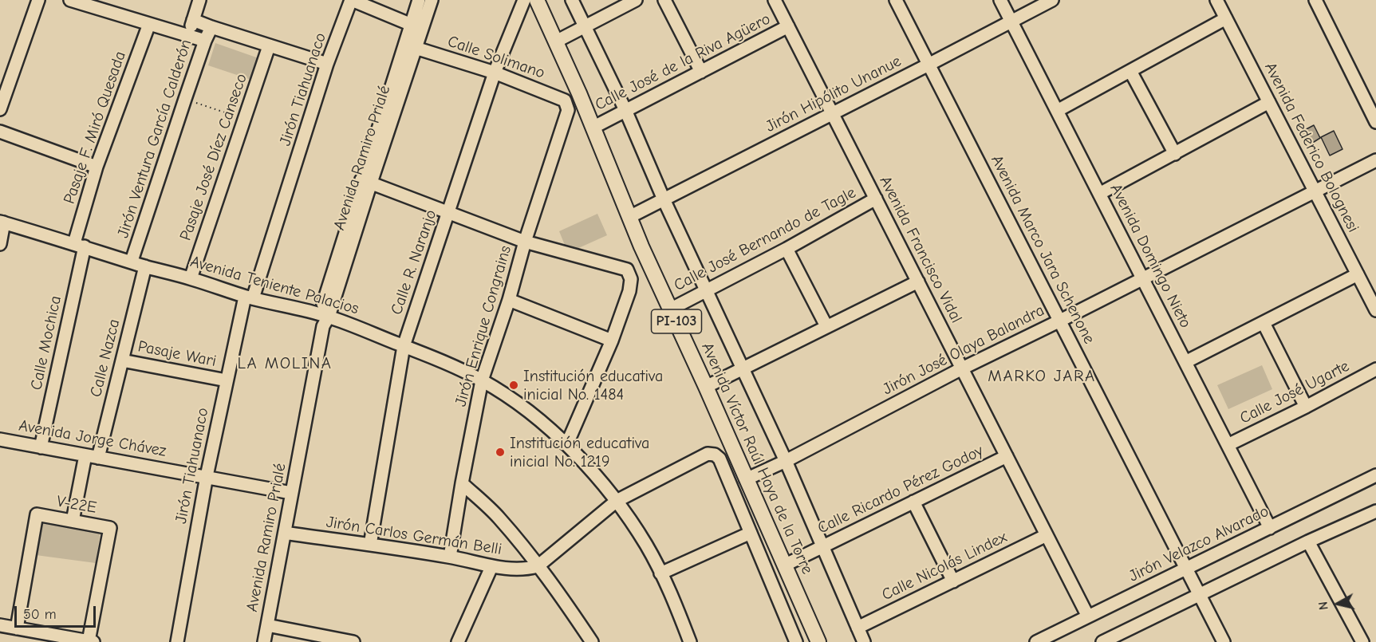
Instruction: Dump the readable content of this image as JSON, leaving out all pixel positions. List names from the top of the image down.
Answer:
{
  "streets": {
    "main road": ["PI-103", "Avenida Víctor Raúl Haya de la Torre"],
    "street": [
      "Calle Solimano",
      "Calle José de la Riva Agüero",
      "Jirón Tiahuanaco",
      "Jirón Hipólito Unanue",
      "Pasaje F. Miró Quesada",
      "Jirón Ventura García Calderón",
      "Avenida Federico Bolognesi",
      "Pasaje José Díez Canseco",
      "Avenida Ramiro Prialé",
      "Calle José Bernando de Tagle",
      "Avenida Francisco Vidal",
      "Avenida Marco Jara Schenone",
      "Avenida Domingo Nieto",
      "Calle R. Naranjo",
      "Avenida Teniente Palacios",
      "Jirón Enrique Congrains",
      "Calle Mochica",
      "Jirón José Olaya Balandra",
      "Pasaje Wari",
      "Calle Nazca",
      "Calle José Ugarte",
      "Avenida Jorge Chávez",
      "Calle Ricardo Pérez Godoy",
      "V-22E",
      "Jirón Carlos Germán Belli",
      "Jirón Velazco Alvarado",
      "Calle Nicolás Lindex"
    ]
  },
  "crossings": [
    ["Calle Solimano", "Avenida Ramiro Prialé"],
    ["Calle Solimano", "Calle R. Naranjo"],
    ["Calle Solimano", "Jirón Enrique Congrains"],
    ["Calle José de la Riva Agüero", "Avenida Francisco Vidal"],
    ["Calle José de la Riva Agüero", "Avenida Víctor Raúl Haya de la Torre"],
    ["Jirón Tiahuanaco", "Avenida Teniente Palacios"],
    ["Jirón Tiahuanaco", "Pasaje Wari"],
    ["Jirón Tiahuanaco", "Avenida Jorge Chávez"],
    ["Jirón Hipólito Unanue", "Avenida Francisco Vidal"],
    ["Jirón Hipólito Unanue", "Avenida Marco Jara Schenone"],
    ["Jirón Hipólito Unanue", "Avenida Domingo Nieto"],
    ["Jirón Hipólito Unanue", "Avenida Víctor Raúl Haya de la Torre"],
    ["Pasaje F. Miró Quesada", "Avenida Teniente Palacios"],
    ["Pasaje F. Miró Quesada", "Calle Mochica"],
    ["Jirón Ventura García Calderón", "Avenida Teniente Palacios"],
    ["Avenida Federico Bolognesi", "Jirón José Olaya Balandra"],
    ["Pasaje José Díez Canseco", "Avenida Teniente Palacios"],
    ["Avenida Ramiro Prialé", "Avenida Teniente Palacios"],
    ["Avenida Ramiro Prialé", "Avenida Jorge Chávez"],
    ["Avenida Ramiro Prialé", "Jirón Carlos Germán Belli"],
    ["Calle José Bernando de Tagle", "Avenida Francisco Vidal"],
    ["Calle José Bernando de Tagle", "Avenida Víctor Raúl Haya de la Torre"],
    ["Avenida Francisco Vidal", "Jirón José Olaya Balandra"],
    ["Avenida Francisco Vidal", "Calle Ricardo Pérez Godoy"],
    ["Avenida Francisco Vidal", "Jirón Velazco Alvarado"],
    ["Avenida Francisco Vidal", "Calle Nicolás Lindex"],
    ["Avenida Marco Jara Schenone", "Jirón José Olaya Balandra"],
    ["Avenida Marco Jara Schenone", "Jirón Velazco Alvarado"],
    ["Avenida Domingo Nieto", "Jirón José Olaya Balandra"],
    ["Avenida Domingo Nieto", "Calle José Ugarte"],
    ["Avenida Domingo Nieto", "Jirón Velazco Alvarado"],
    ["Calle R. Naranjo", "Avenida Teniente Palacios"],
    ["Calle R. Naranjo", "Jirón Carlos Germán Belli"],
    ["Avenida Teniente Palacios", "Jirón Enrique Congrains"],
    ["Avenida Teniente Palacios", "Calle Mochica"],
    ["Avenida Teniente Palacios", "Calle Nazca"],
    ["Jirón Enrique Congrains", "Jirón Carlos Germán Belli"],
    ["Calle Mochica", "Avenida Jorge Chávez"],
    ["Jirón José Olaya Balandra", "Avenida Víctor Raúl Haya de la Torre"],
    ["Pasaje Wari", "Calle Nazca"],
    ["Calle Nazca", "Avenida Jorge Chávez"],
    ["Avenida Víctor Raúl Haya de la Torre", "Calle Ricardo Pérez Godoy"]
  ],
  "districts": ["LA MOLINA", "MARKO JARA"],
  "places": ["Institución educativa inicial No. 1484", "Institución educativa inicial No. 1219"],
  "scale_bar": "50 m",
  "north": "left"
}
